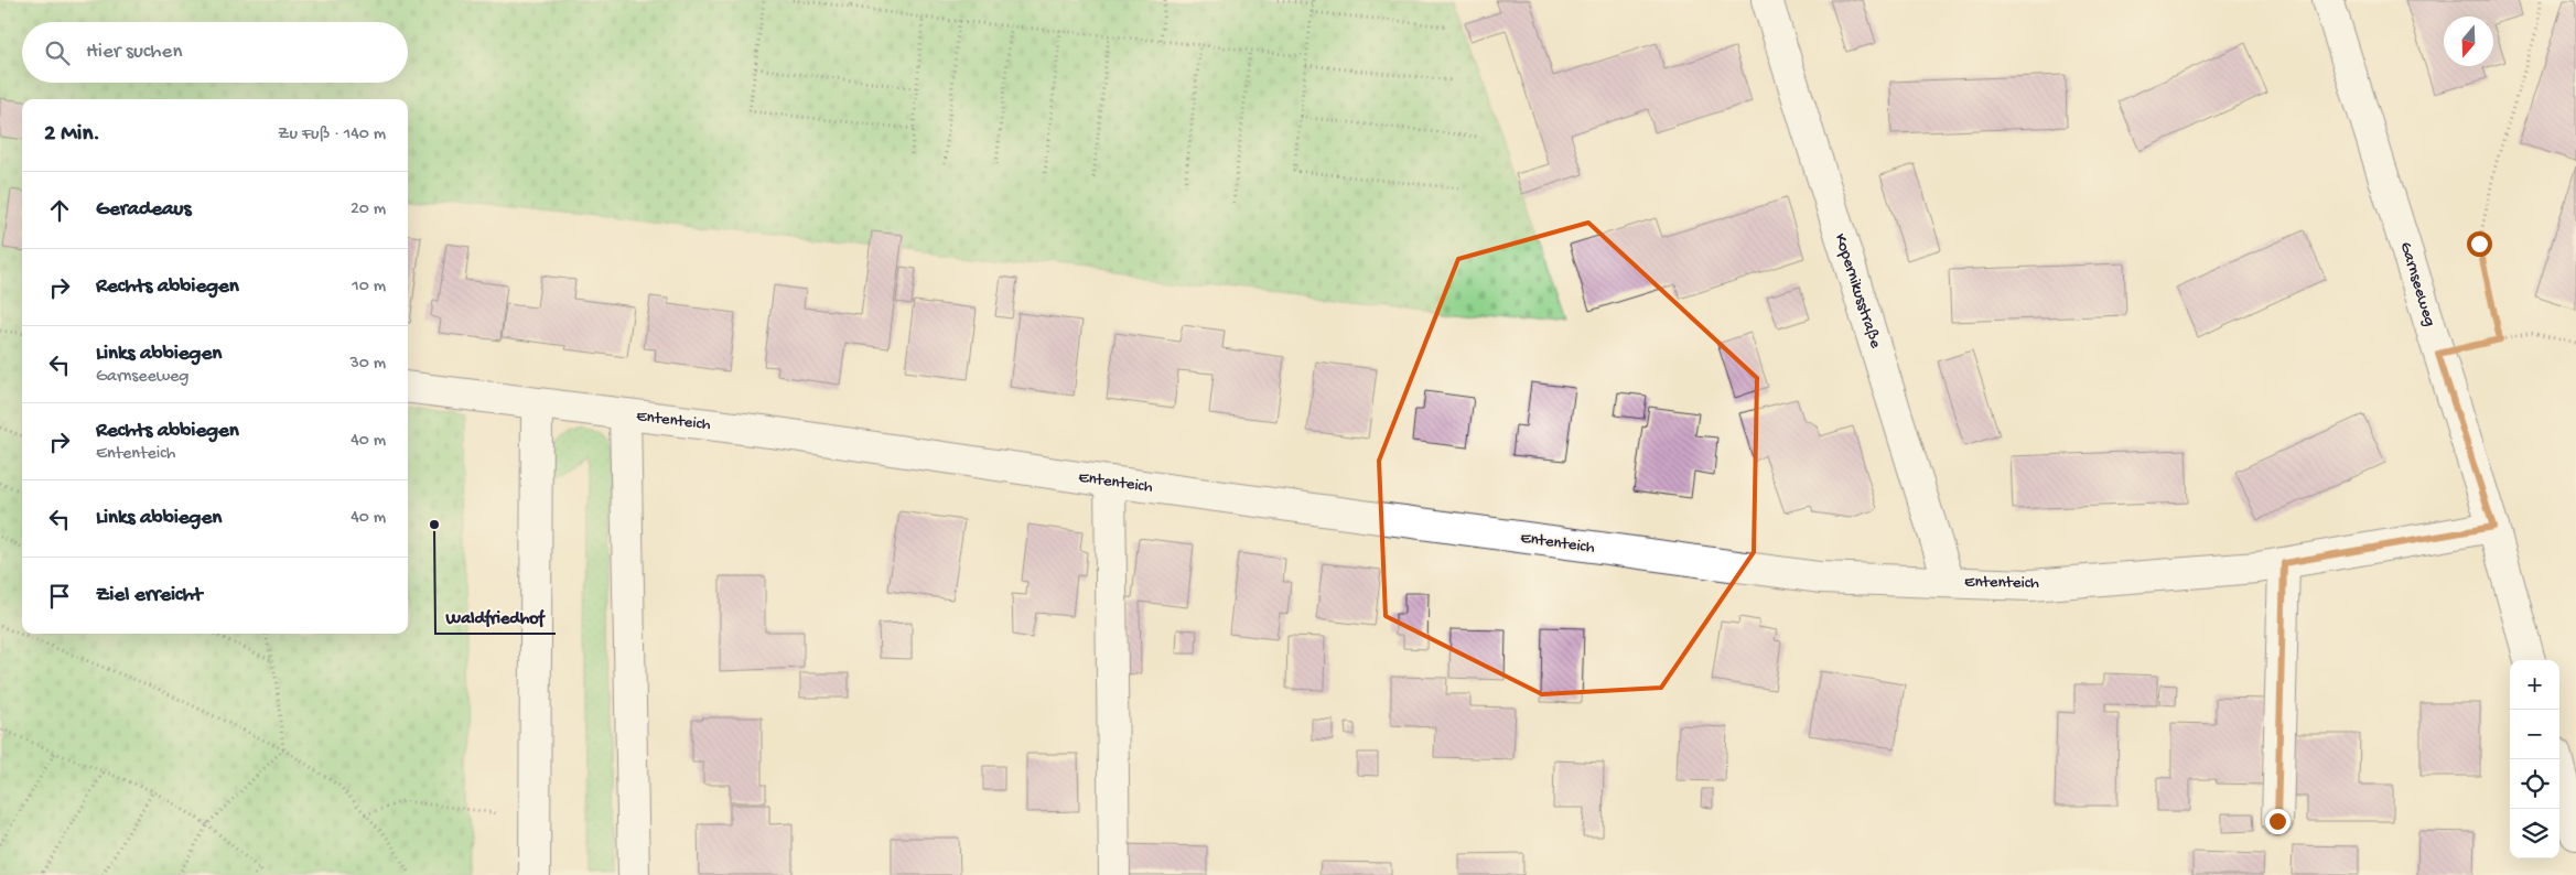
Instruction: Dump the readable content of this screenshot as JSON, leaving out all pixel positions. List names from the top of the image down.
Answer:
{
  "streets": {
    "street": ["Garnseeweg", "Kopernikusstraße", "Ententeich"]
  },
  "crossings": [
    ["Garnseeweg", "Ententeich"],
    ["Kopernikusstraße", "Ententeich"]
  ],
  "places": ["Waldfriedhof"],
  "north": "bottom",
  "page": {
    "search": "Hier suchen",
    "heading": ["2 Min.", "Zu Fuß · 140 m"],
    "list": [
      ["Geradeaus", "20 m"],
      ["Rechts abbiegen", "10 m"],
      ["Links abbiegen", "Garnseeweg", "30 m"],
      ["Rechts abbiegen", "Ententeich", "40 m"],
      ["Links abbiegen", "40 m"],
      "Ziel erreicht"
    ],
    "map_buttons": ["+", "−"]
  }
}
